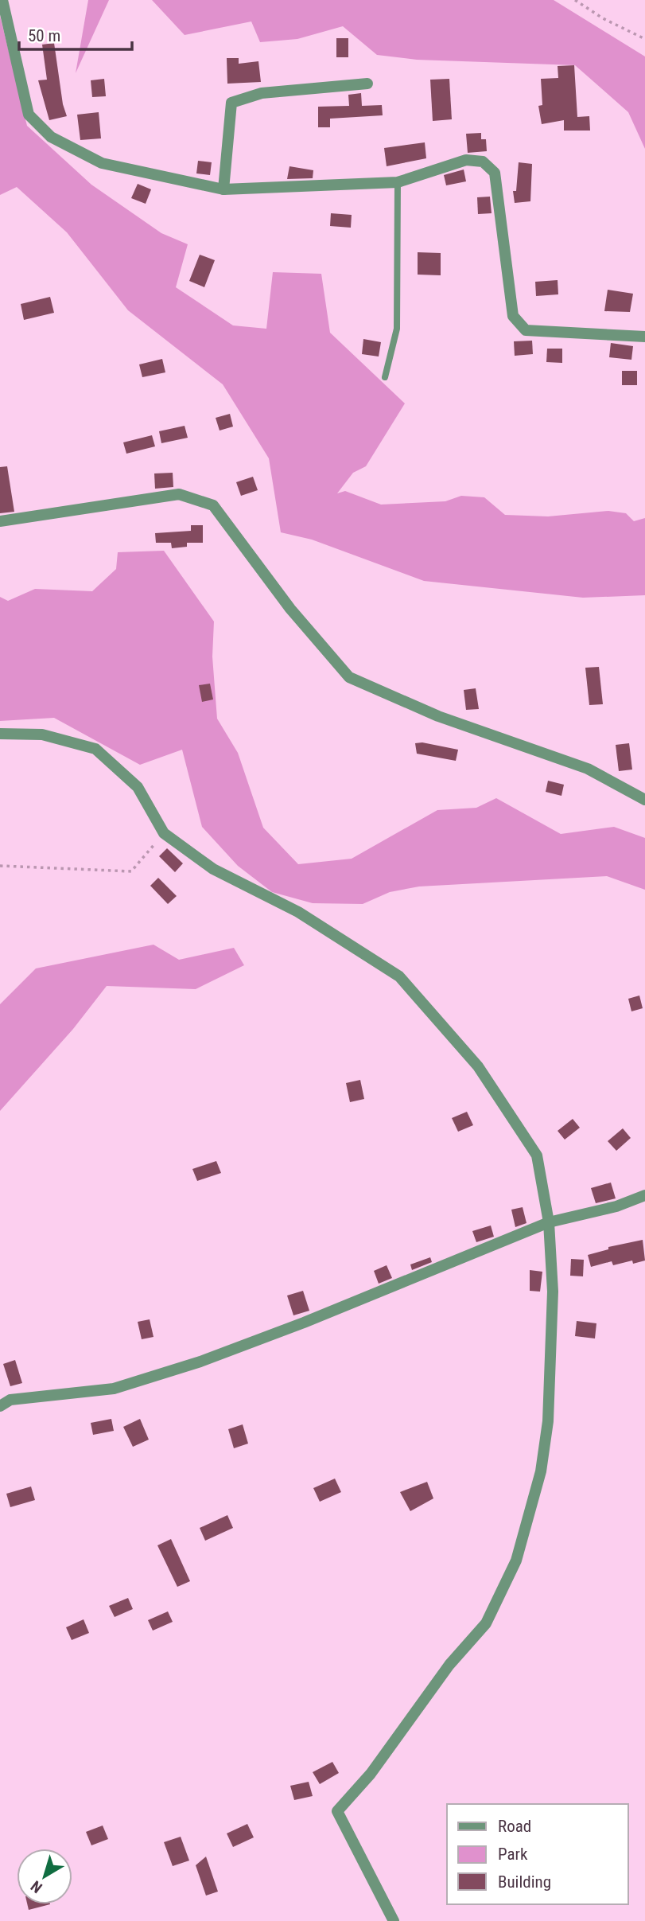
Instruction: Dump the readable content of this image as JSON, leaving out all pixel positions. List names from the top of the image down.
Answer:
{
  "legend": ["Road", "Park", "Building"],
  "scale_bar": "50 m",
  "north": "bottom left"
}
